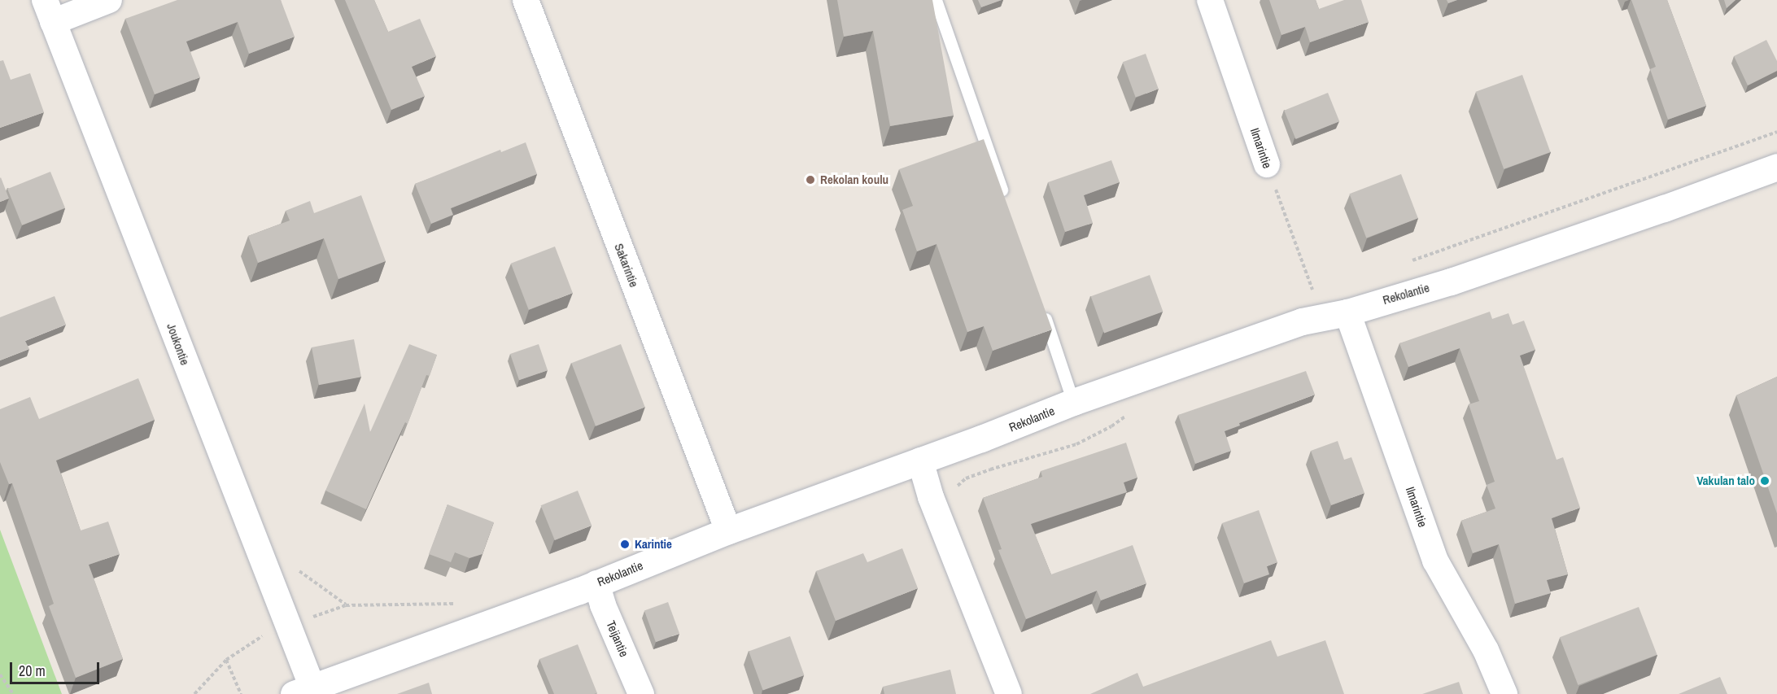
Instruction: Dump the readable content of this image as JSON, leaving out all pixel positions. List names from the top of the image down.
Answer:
{
  "streets": {
    "main road": ["Rekolantie"],
    "street": [
      "Ilmarintie",
      "Sakarintie",
      "Joukontie",
      "Teijantie"
    ]
  },
  "crossings": [
    ["Ilmarintie", "Rekolantie"],
    ["Sakarintie", "Rekolantie"],
    ["Rekolantie", "Joukontie"],
    ["Rekolantie", "Teijantie"]
  ],
  "places": ["Rekolan koulu", "Vakulan talo", "Karintie"],
  "scale_bar": "20 m"
}
